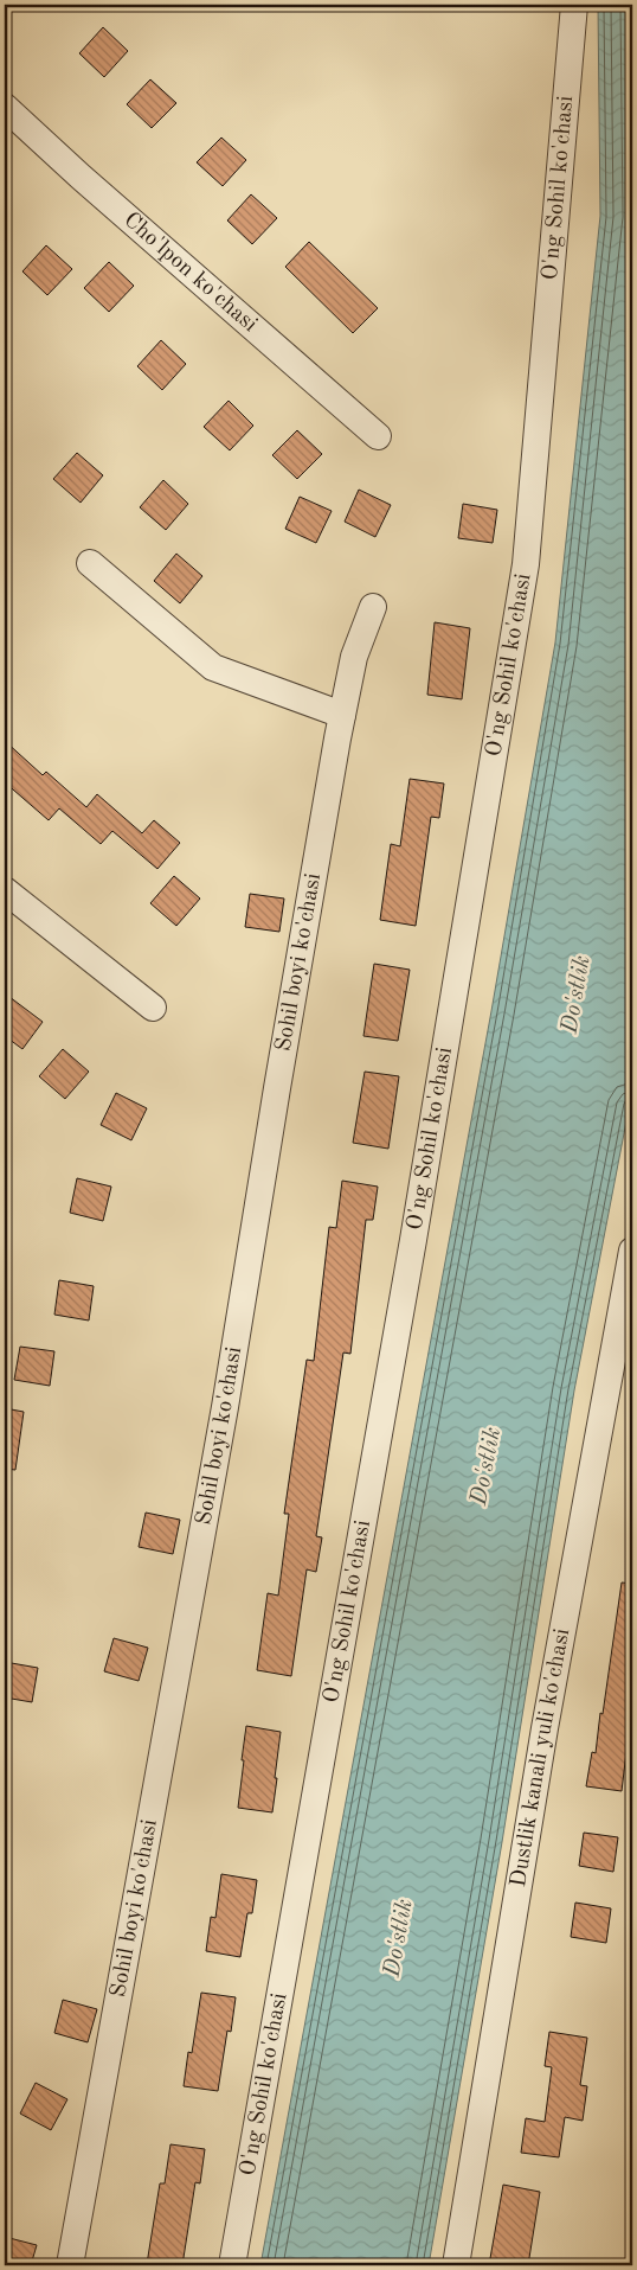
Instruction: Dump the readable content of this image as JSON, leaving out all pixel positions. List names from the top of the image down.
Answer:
{
  "streets": {
    "street": [
      "O'ng Sohil ko'chasi",
      "Cho'lpon ko'chasi",
      "Sohil boyi ko'chasi",
      "Dustlik kanali yuli ko'chasi"
    ]
  },
  "water": ["Do'stlik"]
}
